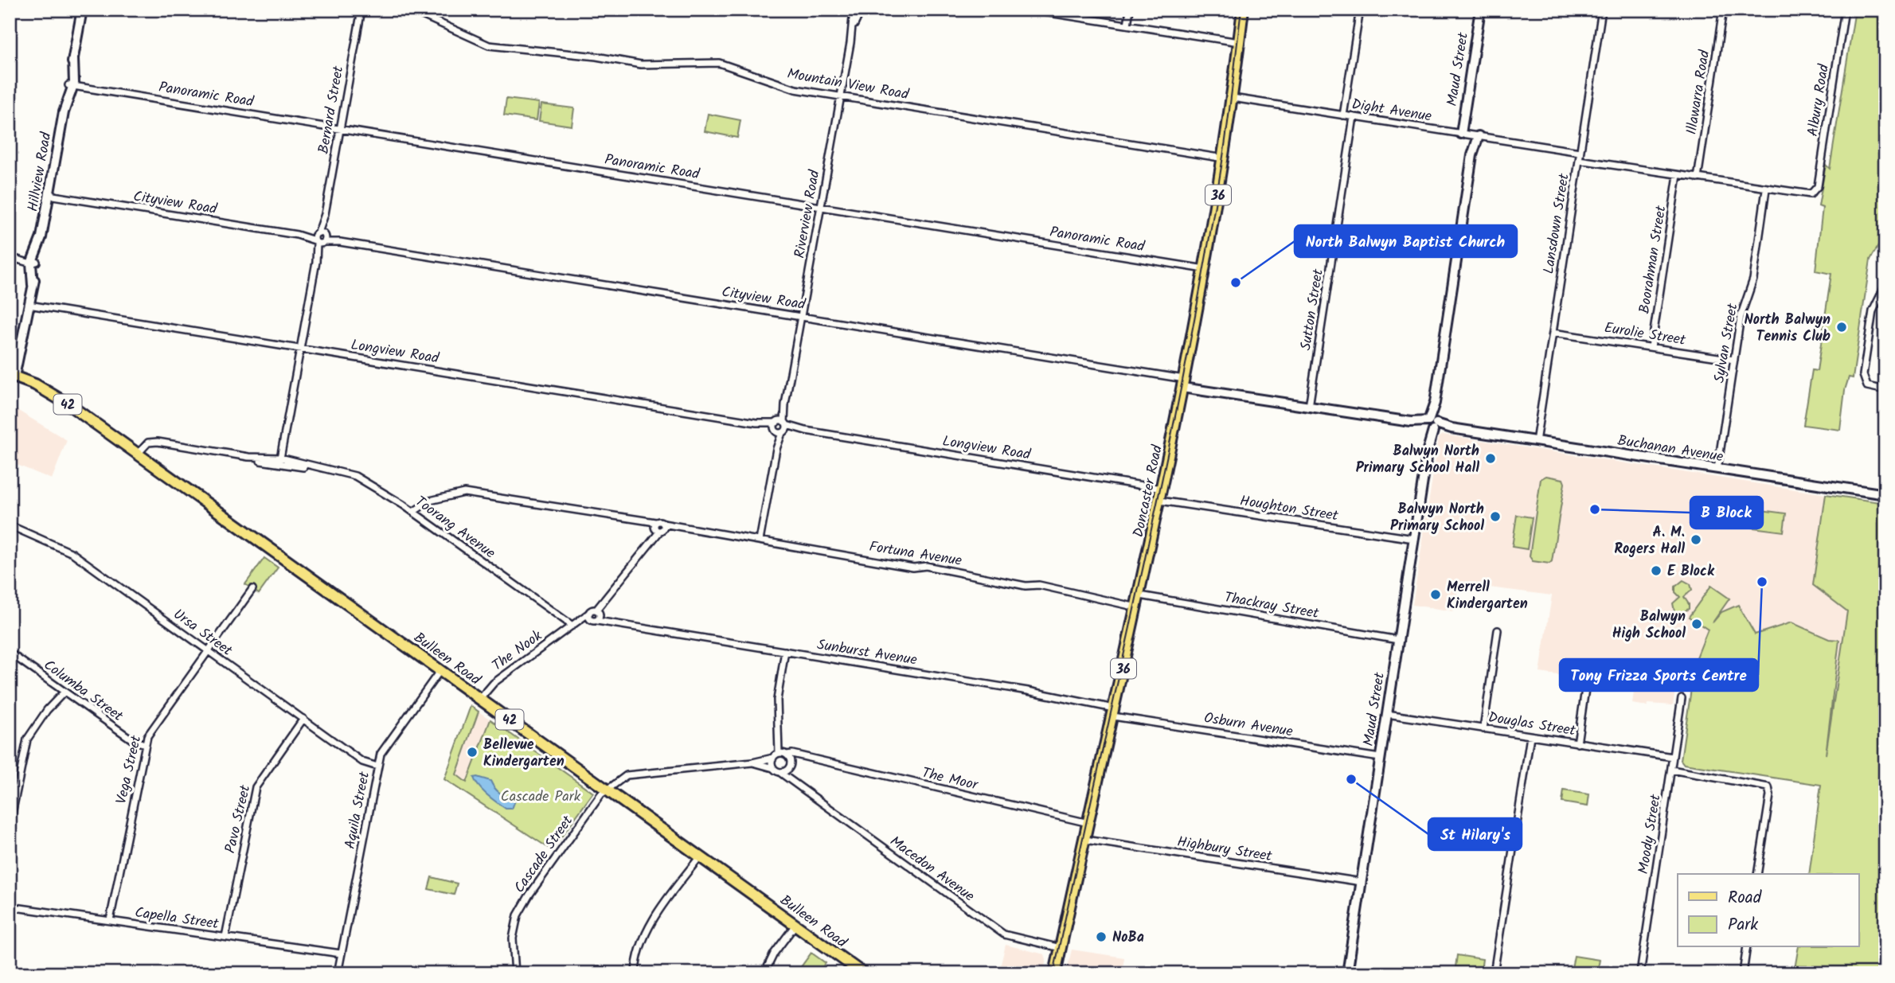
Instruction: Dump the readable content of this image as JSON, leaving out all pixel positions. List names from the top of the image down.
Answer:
{
  "streets": {
    "main road": [
      "36",
      "42",
      "Doncaster Road",
      "Bulleen Road"
    ],
    "street": [
      "Maud Street",
      "Mountain View Road",
      "Illawarra Road",
      "Panoramic Road",
      "Albury Road",
      "Bernard Street",
      "Dight Avenue",
      "Hillview Road",
      "Cityview Road",
      "Riverview Road",
      "Lansdown Street",
      "Boorahman Street",
      "Sutton Street",
      "Eurolie Street",
      "Sylvan Street",
      "Longview Road",
      "Buchanan Avenue",
      "Houghton Street",
      "Toorang Avenue",
      "Fortuna Avenue",
      "Thackray Street",
      "Ursa Street",
      "The Nook",
      "Sunburst Avenue",
      "Columba Street",
      "Douglas Street",
      "Osburn Avenue",
      "Vega Street",
      "The Moor",
      "Aquila Street",
      "Pavo Street",
      "Moody Street",
      "Highbury Street",
      "Cascade Street",
      "Macedon Avenue",
      "Capella Street"
    ]
  },
  "crossings": [
    ["Maud Street", "Dight Avenue"],
    ["Maud Street", "Buchanan Avenue"],
    ["Maud Street", "Houghton Street"],
    ["Maud Street", "Thackray Street"],
    ["Maud Street", "Douglas Street"],
    ["Maud Street", "Osburn Avenue"],
    ["Maud Street", "Highbury Street"],
    ["Mountain View Road", "Riverview Road"],
    ["Mountain View Road", "Doncaster Road"],
    ["Panoramic Road", "Bernard Street"],
    ["Panoramic Road", "Hillview Road"],
    ["Panoramic Road", "Riverview Road"],
    ["Panoramic Road", "Doncaster Road"],
    ["Albury Road", "Sylvan Street"],
    ["Bernard Street", "Cityview Road"],
    ["Bernard Street", "Longview Road"],
    ["Bernard Street", "Toorang Avenue"],
    ["Dight Avenue", "Lansdown Street"],
    ["Dight Avenue", "Sutton Street"],
    ["Dight Avenue", "Doncaster Road"],
    ["Hillview Road", "Cityview Road"],
    ["Hillview Road", "Longview Road"],
    ["Hillview Road", "Bulleen Road"],
    ["Cityview Road", "Riverview Road"],
    ["Cityview Road", "Buchanan Avenue"],
    ["Cityview Road", "Doncaster Road"],
    ["Riverview Road", "Longview Road"],
    ["Riverview Road", "Fortuna Avenue"],
    ["Lansdown Street", "Eurolie Street"],
    ["Lansdown Street", "Buchanan Avenue"],
    ["Boorahman Street", "Eurolie Street"],
    ["Sutton Street", "Buchanan Avenue"],
    ["Eurolie Street", "Sylvan Street"],
    ["Sylvan Street", "Buchanan Avenue"],
    ["Longview Road", "Doncaster Road"],
    ["Buchanan Avenue", "Doncaster Road"],
    ["Doncaster Road", "Houghton Street"],
    ["Doncaster Road", "Fortuna Avenue"],
    ["Doncaster Road", "Thackray Street"],
    ["Doncaster Road", "Sunburst Avenue"],
    ["Doncaster Road", "Osburn Avenue"],
    ["Doncaster Road", "The Moor"],
    ["Doncaster Road", "Highbury Street"],
    ["Doncaster Road", "Macedon Avenue"],
    ["Toorang Avenue", "Fortuna Avenue"],
    ["Toorang Avenue", "The Nook"],
    ["Toorang Avenue", "Bulleen Road"],
    ["Fortuna Avenue", "The Nook"],
    ["Ursa Street", "Vega Street"],
    ["Ursa Street", "Aquila Street"],
    ["Ursa Street", "Pavo Street"],
    ["The Nook", "Sunburst Avenue"],
    ["The Nook", "Bulleen Road"],
    ["Sunburst Avenue", "Osburn Avenue"],
    ["Bulleen Road", "Aquila Street"],
    ["Bulleen Road", "Cascade Street"],
    ["Columba Street", "Vega Street"],
    ["Douglas Street", "Moody Street"],
    ["Vega Street", "Capella Street"],
    ["Aquila Street", "Capella Street"],
    ["Pavo Street", "Capella Street"]
  ],
  "parks": ["Cascade Park"],
  "places": [
    "North Balwyn Baptist Church",
    "North Balwyn Tennis Club",
    "Balwyn North Primary School Hall",
    "B Block",
    "Balwyn North Primary School",
    "A. M. Rogers Hall",
    "E Block",
    "Tony Frizza Sports Centre",
    "Merrell Kindergarten",
    "Balwyn High School",
    "Bellevue Kindergarten",
    "St Hilary's",
    "NoBa"
  ],
  "legend": ["Road", "Park"]
}
